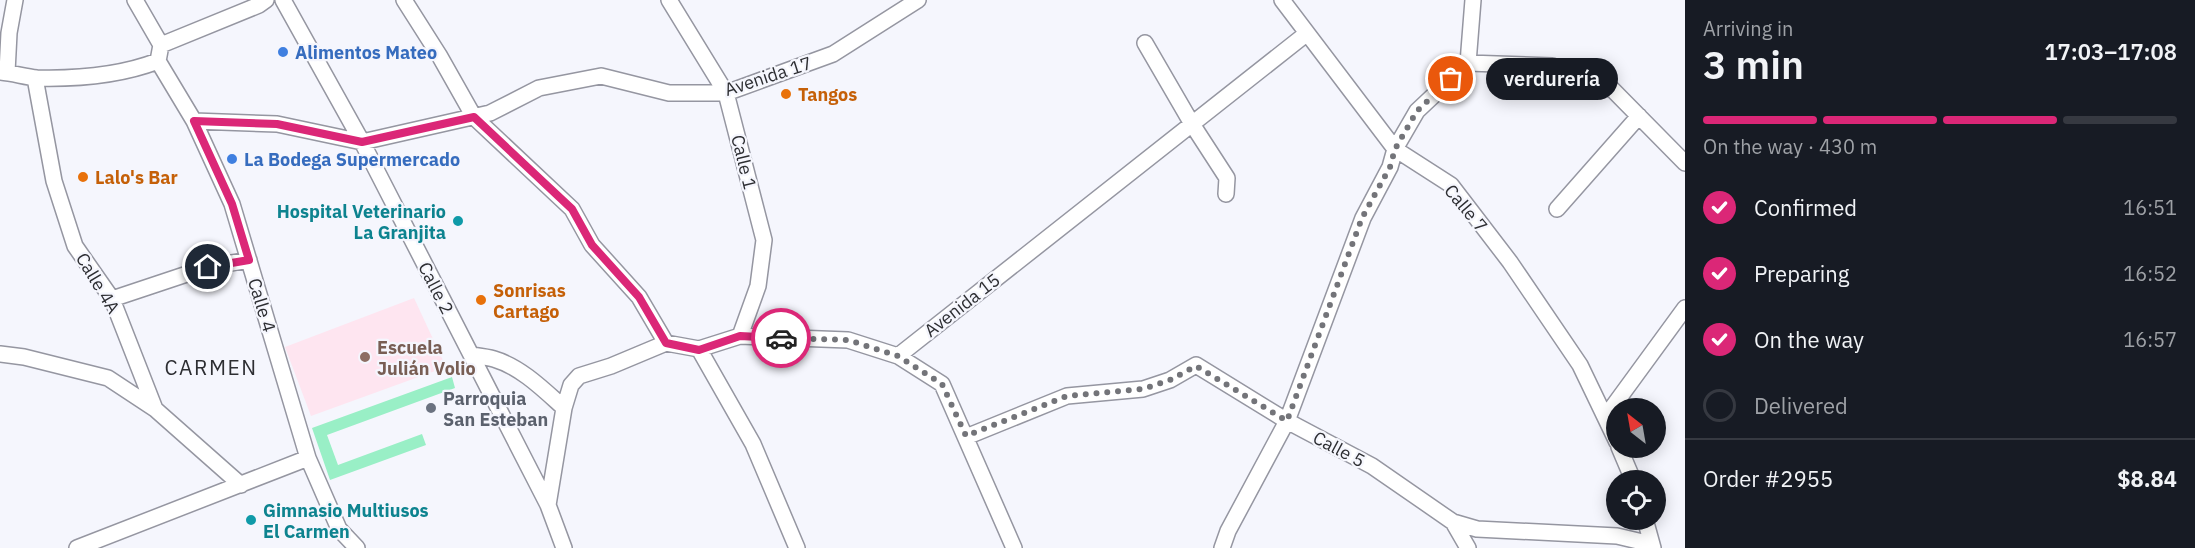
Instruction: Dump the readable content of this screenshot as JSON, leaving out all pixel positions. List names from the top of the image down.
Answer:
{
  "streets": {
    "street": [
      "Avenida 17",
      "Calle 1",
      "Calle 7",
      "Calle 4A",
      "Calle 2",
      "Calle 4",
      "Avenida 15",
      "Calle 5"
    ]
  },
  "crossings": [
    ["Avenida 17", "Calle 1"],
    ["Avenida 17", "Calle 2"],
    ["Calle 7", "Avenida 15"]
  ],
  "districts": ["CARMEN"],
  "places": [
    "Alimentos Mateo",
    "verdurería",
    "Tangos",
    "La Bodega Supermercado",
    "Lalo's Bar",
    "Hospital Veterinario La Granjita",
    "Sonrisas Cartago",
    "Escuela Julián Volio",
    "Parroquia San Esteban",
    "Gimnasio Multiusos El Carmen"
  ],
  "north": "top left",
  "page": {
    "heading": ["3 min", "Arriving in", "17:03–17:08"],
    "panel": ["Order #2955", "$8.84"],
    "bubble": "verdurería",
    "bar": "On the way · 430 m",
    "list": [
      ["Confirmed", "16:51"],
      ["Preparing", "16:52"],
      ["On the way", "16:57"],
      "Delivered"
    ]
  }
}
